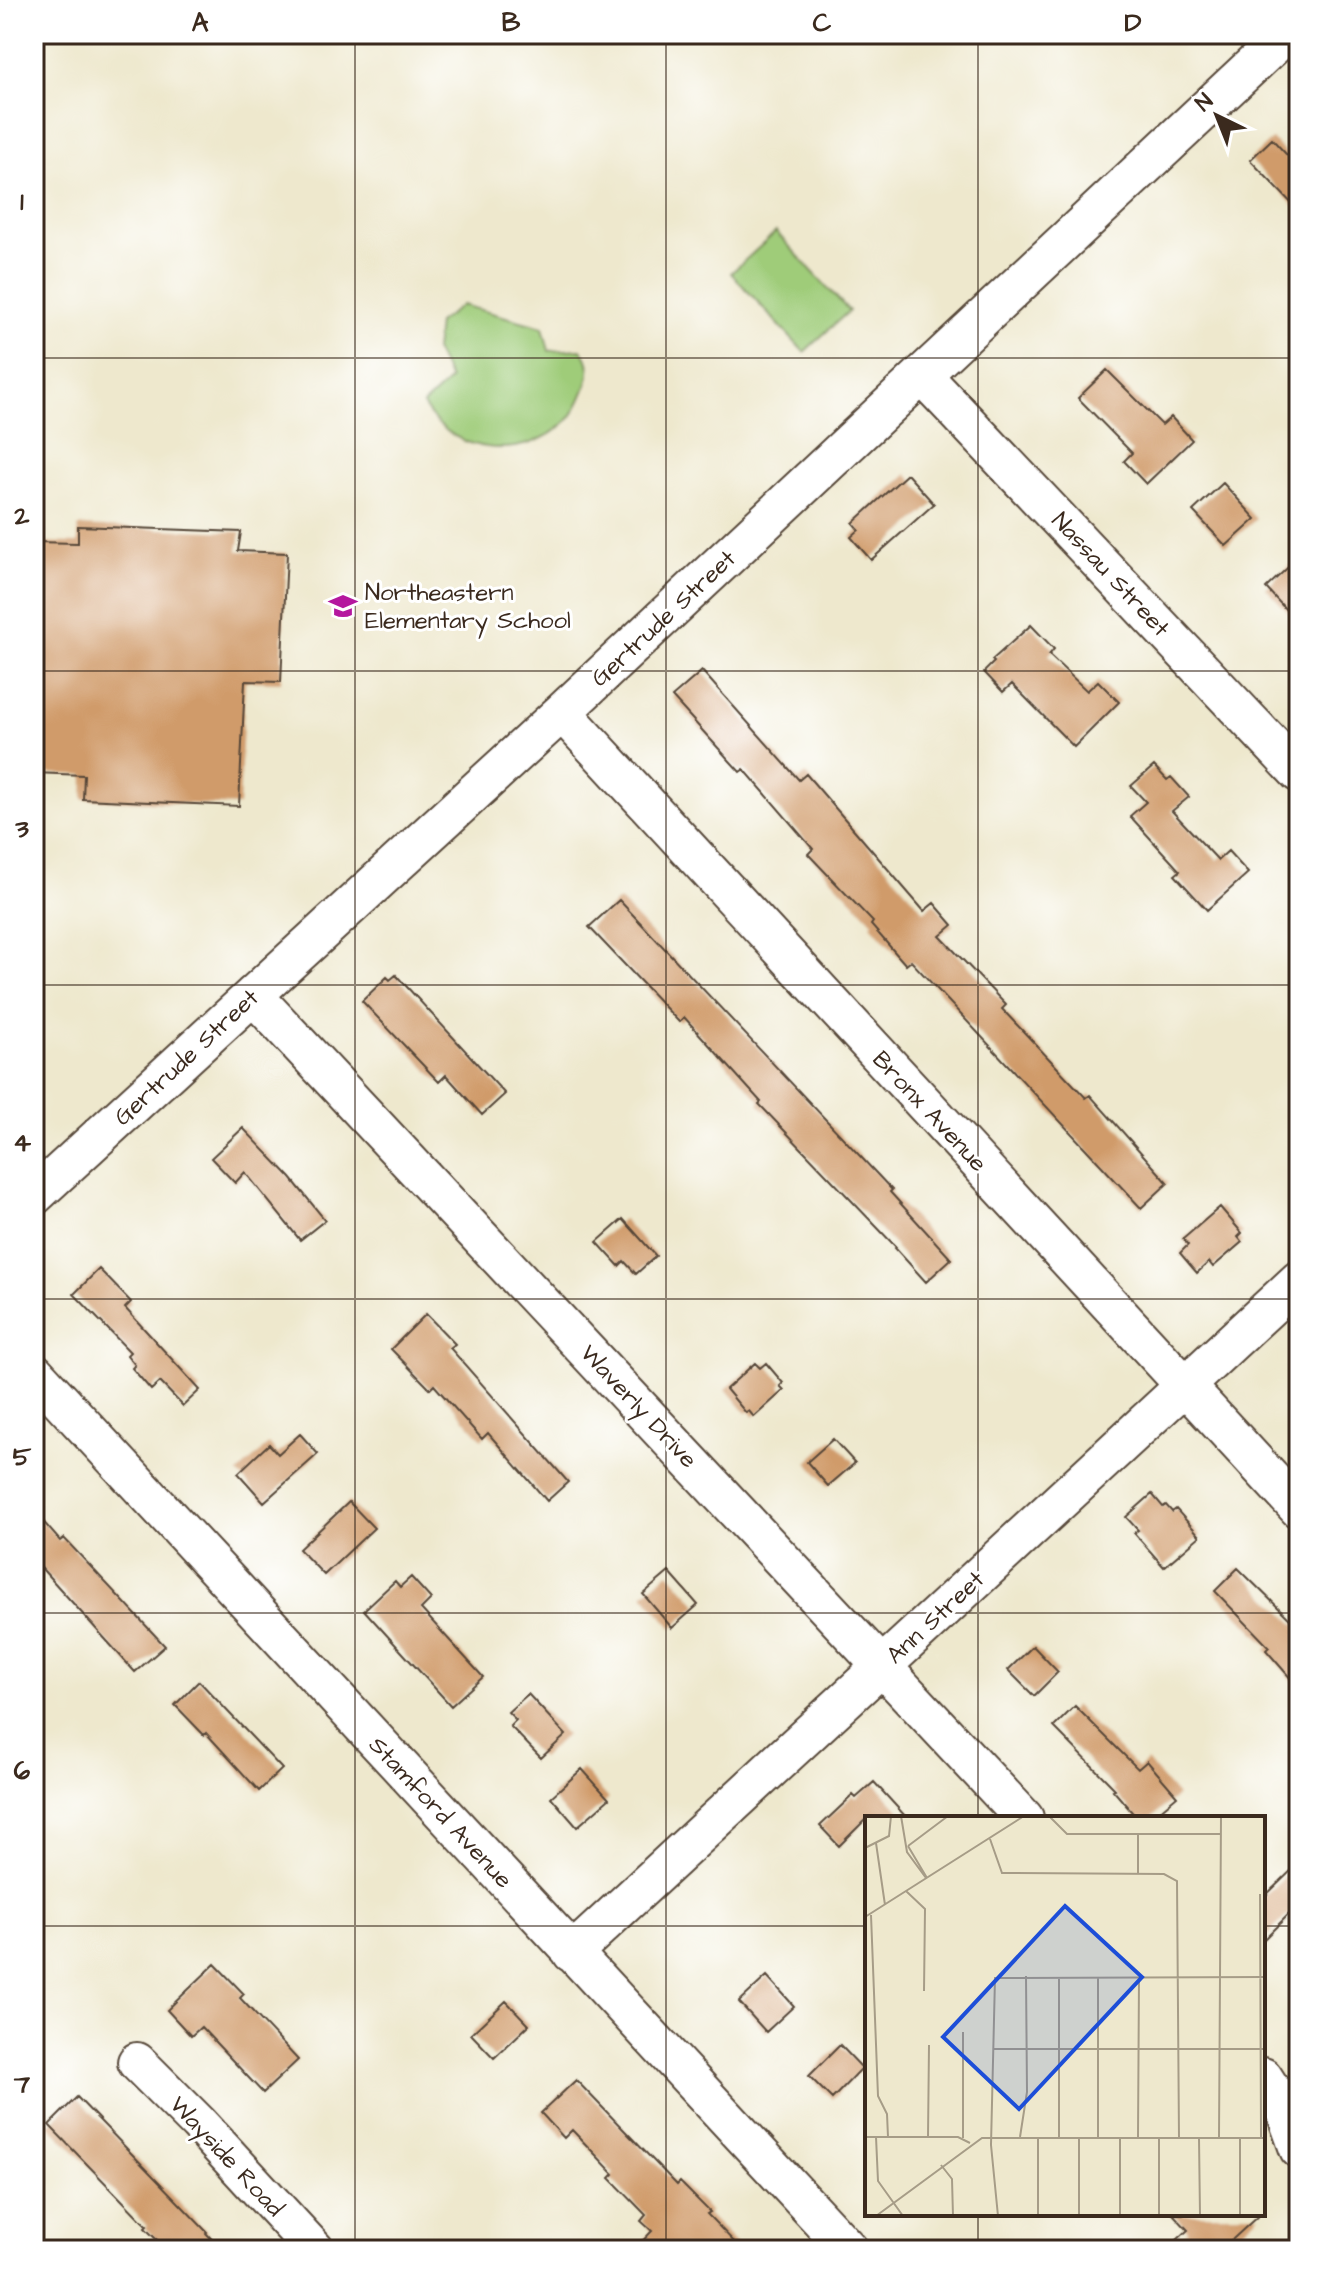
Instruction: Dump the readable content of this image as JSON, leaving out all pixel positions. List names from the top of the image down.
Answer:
{
  "streets": {
    "street": [
      "Nassau Street",
      "Gertrude Street",
      "Bronx Avenue",
      "Waverly Drive",
      "Ann Street",
      "Stamford Avenue",
      "Wayside Road"
    ]
  },
  "crossings": [
    ["Nassau Street", "Gertrude Street"],
    ["Gertrude Street", "Bronx Avenue"],
    ["Gertrude Street", "Waverly Drive"],
    ["Bronx Avenue", "Ann Street"],
    ["Waverly Drive", "Ann Street"],
    ["Ann Street", "Stamford Avenue"]
  ],
  "places": {
    "school or university": ["Northeastern Elementary School"]
  },
  "north": "top left",
  "grid": {
    "columns": [
      "A",
      "B",
      "C",
      "D"
    ],
    "rows": [
      "1",
      "2",
      "3",
      "4",
      "5",
      "6",
      "7"
    ]
  }
}
